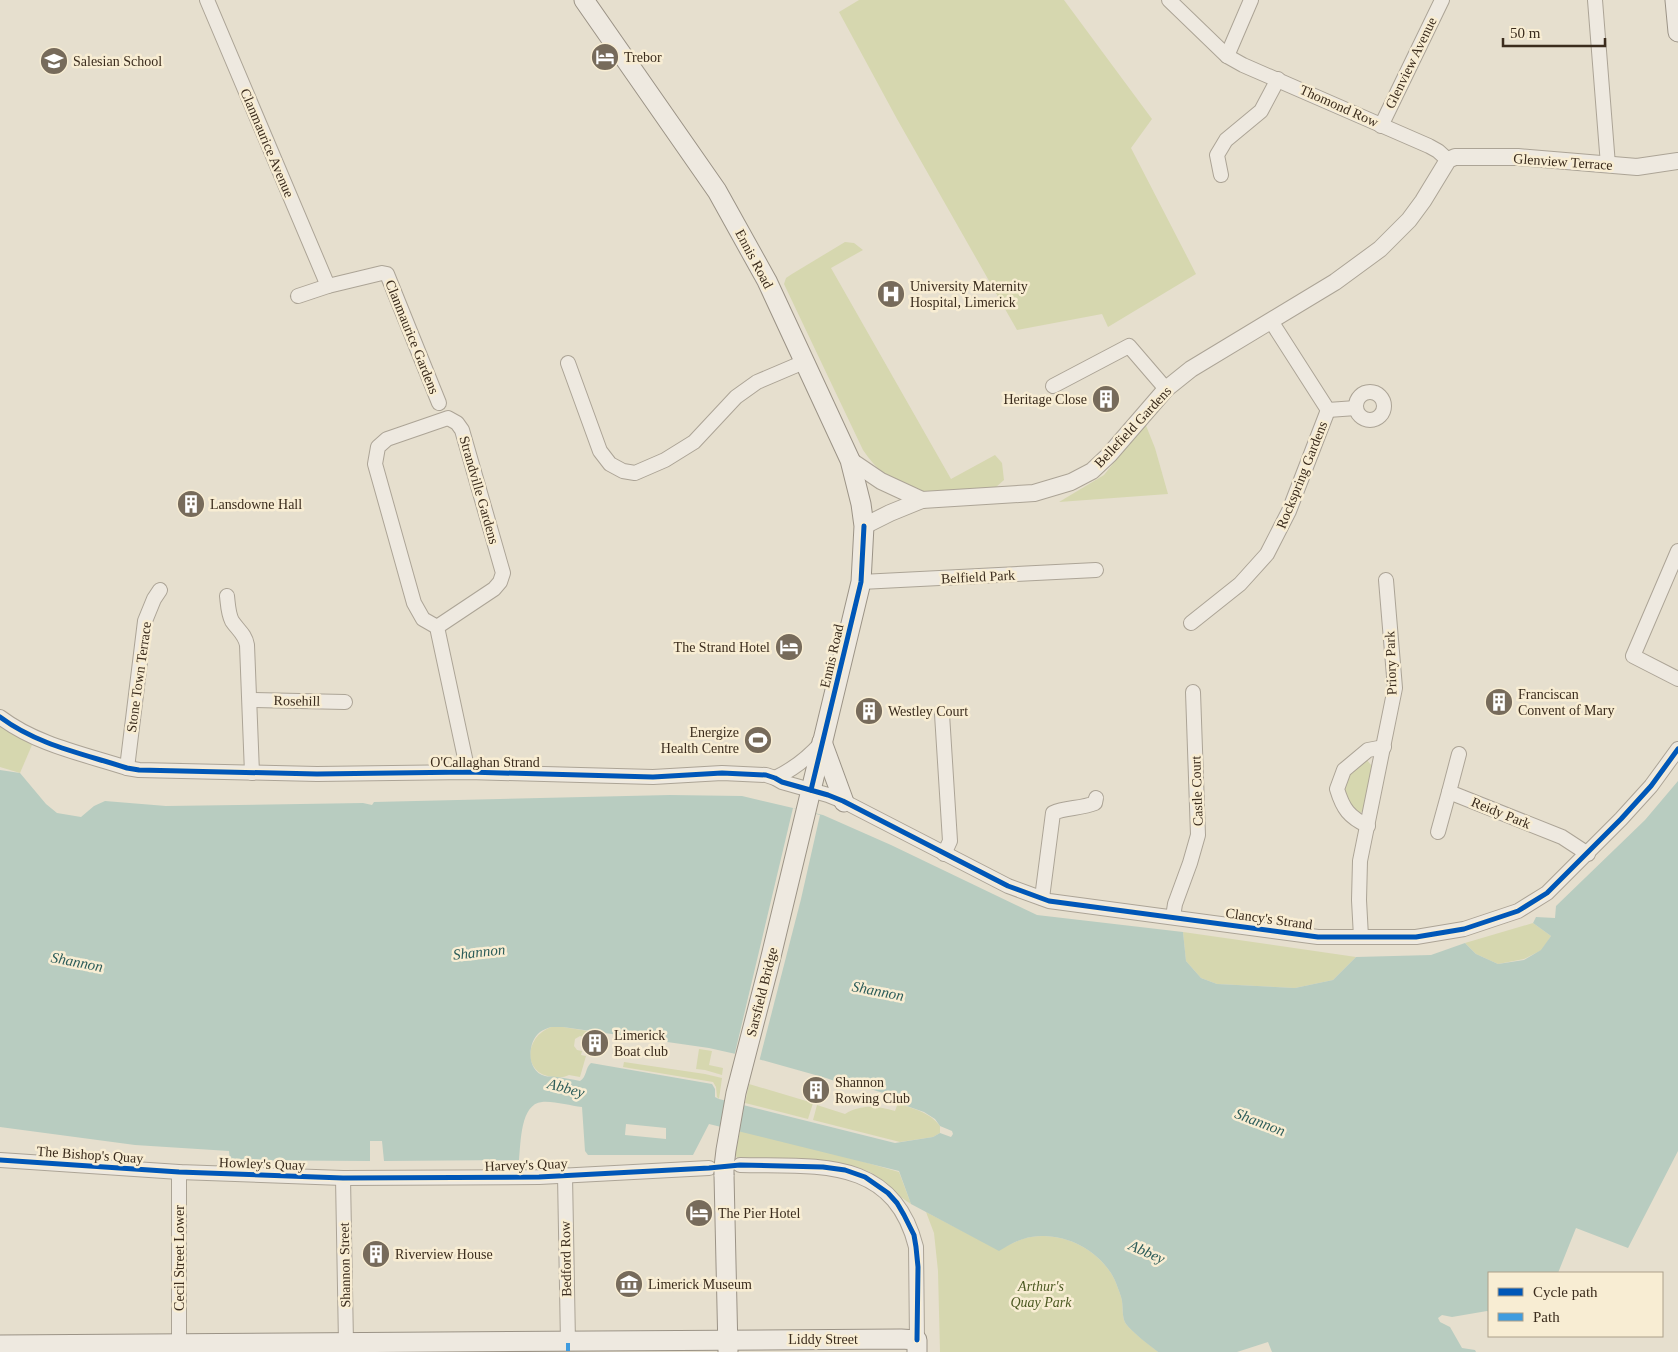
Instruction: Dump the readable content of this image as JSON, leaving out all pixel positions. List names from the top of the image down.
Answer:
{
  "streets": {
    "main road": ["Ennis Road", "Sarsfield Bridge", "Liddy Street"],
    "street": [
      "Glenview Avenue",
      "Thomond Row",
      "Clanmaurice Avenue",
      "Glenview Terrace",
      "Clanmaurice Gardens",
      "Bellefield Gardens",
      "Rockspring Gardens",
      "Strandville Gardens",
      "Belfield Park",
      "Priory Park",
      "Stone Town Terrace",
      "Rosehill",
      "O'Callaghan Strand",
      "Castle Court",
      "Reidy Park",
      "Clancy's Strand",
      "The Bishop's Quay",
      "Howley's Quay",
      "Harvey's Quay",
      "Cecil Street Lower",
      "Bedford Row",
      "Shannon Street"
    ]
  },
  "crossings": [
    ["Glenview Avenue", "Thomond Row"],
    ["Thomond Row", "Glenview Terrace"],
    ["Thomond Row", "Bellefield Gardens"],
    ["Clanmaurice Avenue", "Clanmaurice Gardens"],
    ["Glenview Terrace", "Bellefield Gardens"],
    ["Ennis Road", "Bellefield Gardens"],
    ["Ennis Road", "Belfield Park"],
    ["Ennis Road", "O'Callaghan Strand"],
    ["Ennis Road", "Clancy's Strand"],
    ["Ennis Road", "Sarsfield Bridge"],
    ["Priory Park", "Clancy's Strand"],
    ["Stone Town Terrace", "O'Callaghan Strand"],
    ["O'Callaghan Strand", "Clancy's Strand"],
    ["Castle Court", "Clancy's Strand"],
    ["Reidy Park", "Clancy's Strand"],
    ["Sarsfield Bridge", "Harvey's Quay"],
    ["Sarsfield Bridge", "Liddy Street"],
    ["The Bishop's Quay", "Howley's Quay"],
    ["The Bishop's Quay", "Cecil Street Lower"],
    ["Howley's Quay", "Harvey's Quay"],
    ["Howley's Quay", "Cecil Street Lower"],
    ["Howley's Quay", "Shannon Street"],
    ["Harvey's Quay", "Bedford Row"],
    ["Harvey's Quay", "Shannon Street"],
    ["Cecil Street Lower", "Liddy Street"],
    ["Bedford Row", "Liddy Street"],
    ["Shannon Street", "Liddy Street"]
  ],
  "water": ["Shannon", "Abbey"],
  "parks": ["Arthur's Quay Park"],
  "places": {
    "hotel": ["Trebor", "The Strand Hotel", "The Pier Hotel"],
    "school or university": ["Salesian School"],
    "hospital": ["University Maternity Hospital, Limerick"],
    "building": [
      "Heritage Close",
      "Lansdowne Hall",
      "Franciscan Convent of Mary",
      "Westley Court",
      "Limerick Boat club",
      "Shannon Rowing Club",
      "Riverview House"
    ],
    "sports": ["Energize Health Centre"],
    "museum": ["Limerick Museum"]
  },
  "legend": ["Cycle path", "Path"],
  "scale_bar": "50 m"
}
